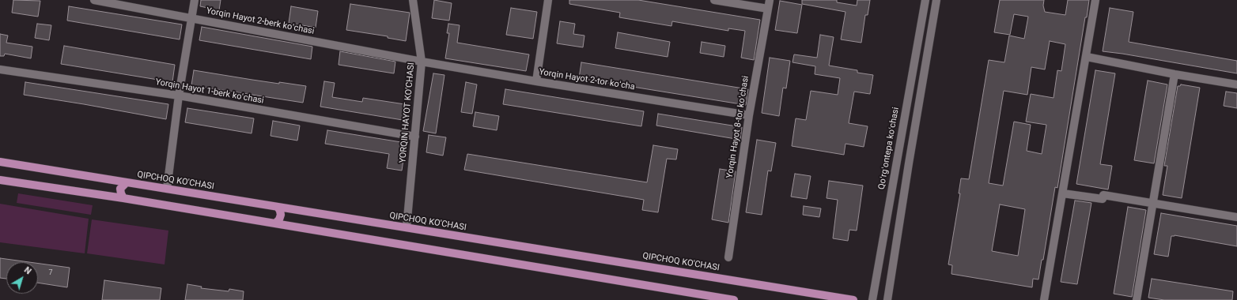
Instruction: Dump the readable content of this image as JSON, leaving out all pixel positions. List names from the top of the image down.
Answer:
{
  "streets": {
    "main road": ["QIPCHOQ KO'CHASI"],
    "street": [
      "Yorqin Hayot 2-berk koʻchasi",
      "Yorqin Hayot 2-tor koʻcha",
      "Yorqin Hayot 1-berk koʻchasi",
      "YORQIN HAYOT KO'CHASI",
      "Yorqin Hayot 8-tor koʻchasi",
      "Qoʻrgʻontepa koʻchasi"
    ]
  },
  "crossings": [
    ["Yorqin Hayot 2-berk koʻchasi", "Yorqin Hayot 2-tor koʻcha"],
    ["Yorqin Hayot 2-berk koʻchasi", "YORQIN HAYOT KO'CHASI"],
    ["Yorqin Hayot 2-tor koʻcha", "YORQIN HAYOT KO'CHASI"],
    ["Yorqin Hayot 2-tor koʻcha", "Yorqin Hayot 8-tor koʻchasi"],
    ["Yorqin Hayot 1-berk koʻchasi", "YORQIN HAYOT KO'CHASI"],
    ["YORQIN HAYOT KO'CHASI", "QIPCHOQ KO'CHASI"]
  ],
  "house_numbers": ["7"],
  "north": "top right"
}
